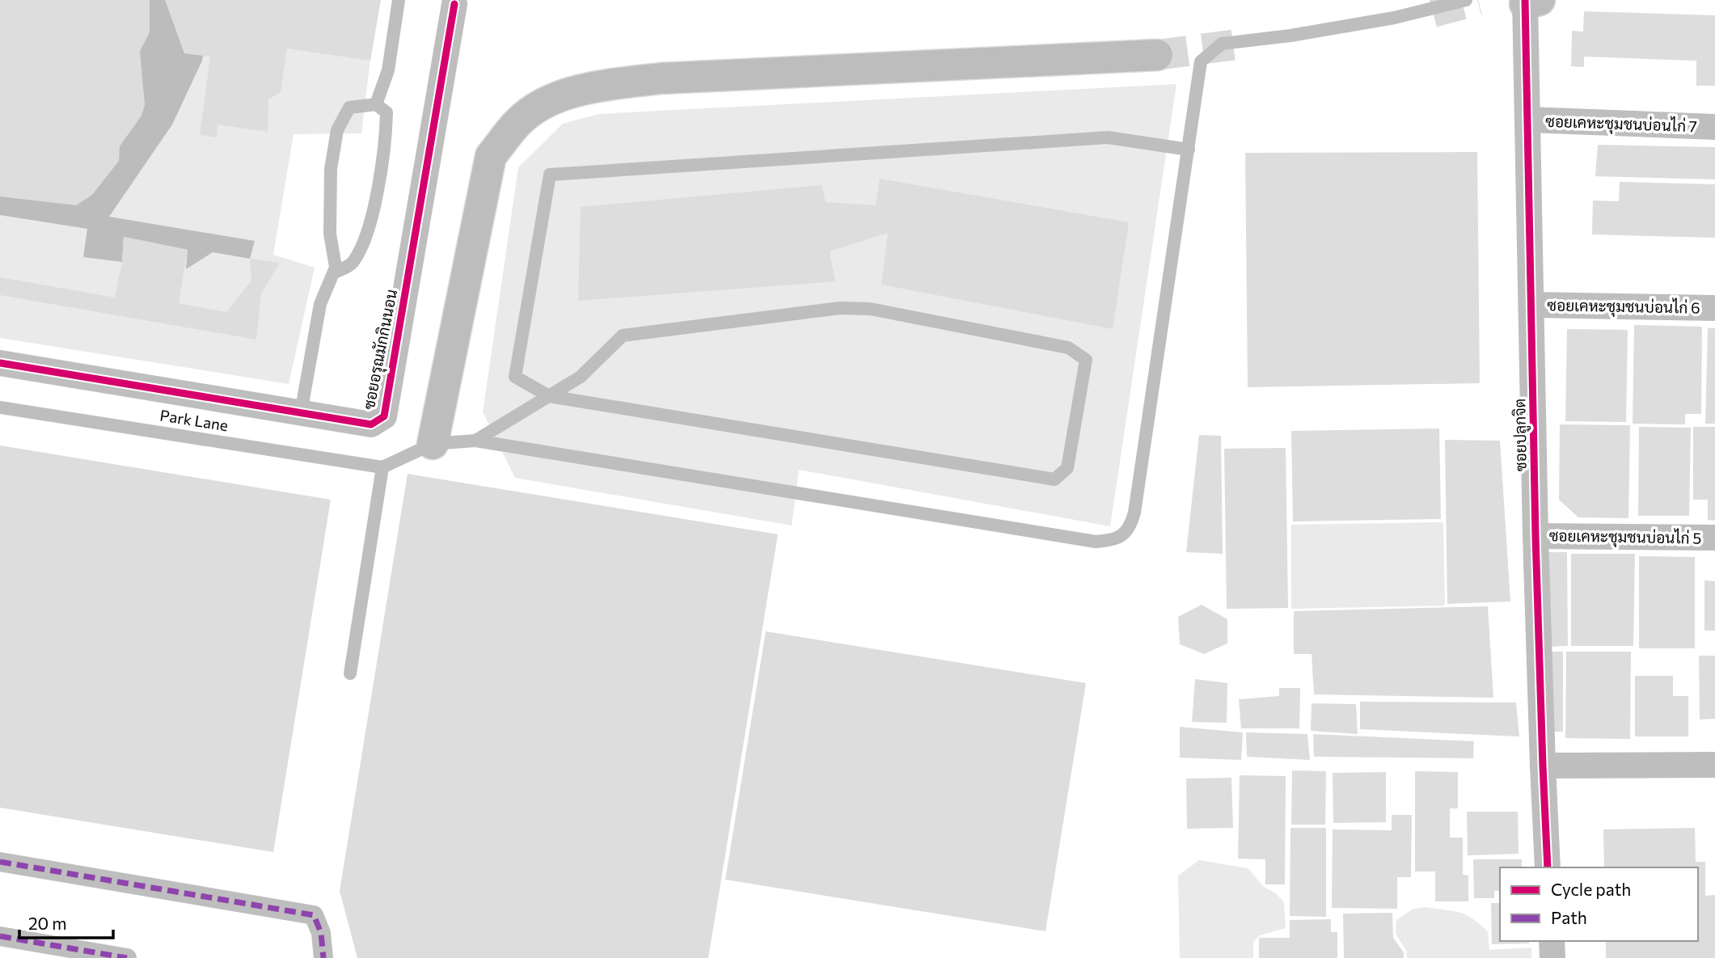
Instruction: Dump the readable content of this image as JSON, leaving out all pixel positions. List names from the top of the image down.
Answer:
{
  "streets": {
    "street": [
      "ซอยเคหะชุมชนบ่อนไก่ 7",
      "ซอยเคหะชุมชนบ่อนไก่ 6",
      "ซอยอรุณมักกินนอน",
      "ซอยปลูกจิต",
      "ซอยเคหะชุมชนบ่อนไก่ 5"
    ],
    "lane": ["Park Lane"]
  },
  "crossings": [
    ["ซอยเคหะชุมชนบ่อนไก่ 7", "ซอยปลูกจิต"],
    ["ซอยเคหะชุมชนบ่อนไก่ 6", "ซอยปลูกจิต"],
    ["ซอยปลูกจิต", "ซอยเคหะชุมชนบ่อนไก่ 5"]
  ],
  "legend": ["Cycle path", "Path"],
  "scale_bar": "20 m"
}
